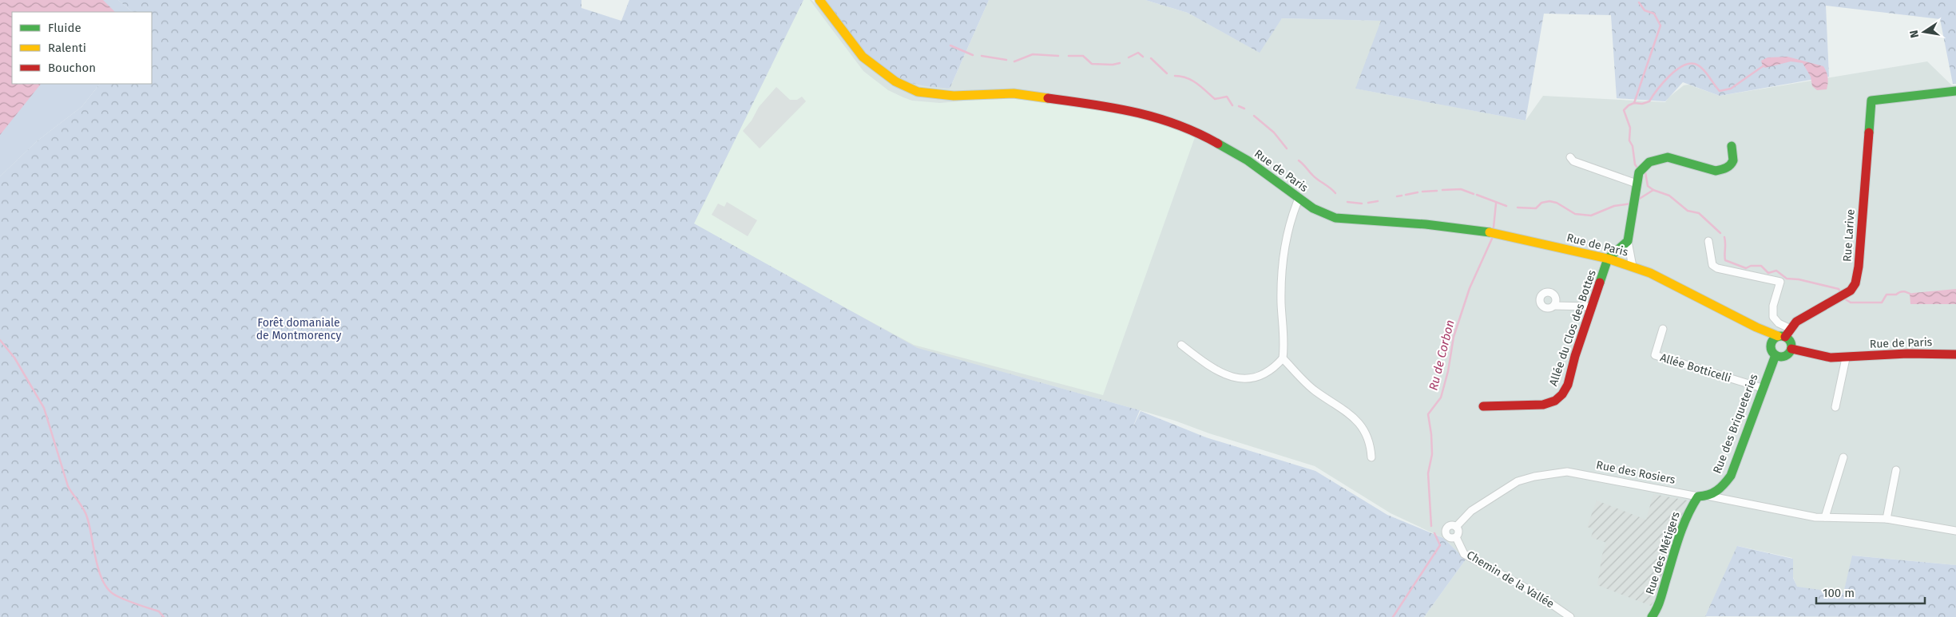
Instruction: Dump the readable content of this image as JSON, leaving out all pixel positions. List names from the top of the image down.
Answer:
{
  "streets": {
    "main road": [
      "Rue de Paris",
      "Rue Larive",
      "Allée du Clos des Bottes",
      "Rue des Briqueteries",
      "Rue des Rosiers",
      "Rue des Métigers"
    ],
    "street": ["Allée Botticelli", "Chemin de la Vallée"]
  },
  "crossings": [
    ["Rue de Paris", "Rue Larive"],
    ["Rue de Paris", "Allée du Clos des Bottes"],
    ["Allée Botticelli", "Rue des Briqueteries"],
    ["Rue des Briqueteries", "Rue des Rosiers"],
    ["Rue des Rosiers", "Rue des Métigers"],
    ["Rue des Rosiers", "Chemin de la Vallée"]
  ],
  "water": ["Ru de Corbon"],
  "parks": ["Forêt domaniale de Montmorency"],
  "legend": ["Fluide", "Ralenti", "Bouchon"],
  "scale_bar": "100 m",
  "north": "left"
}
